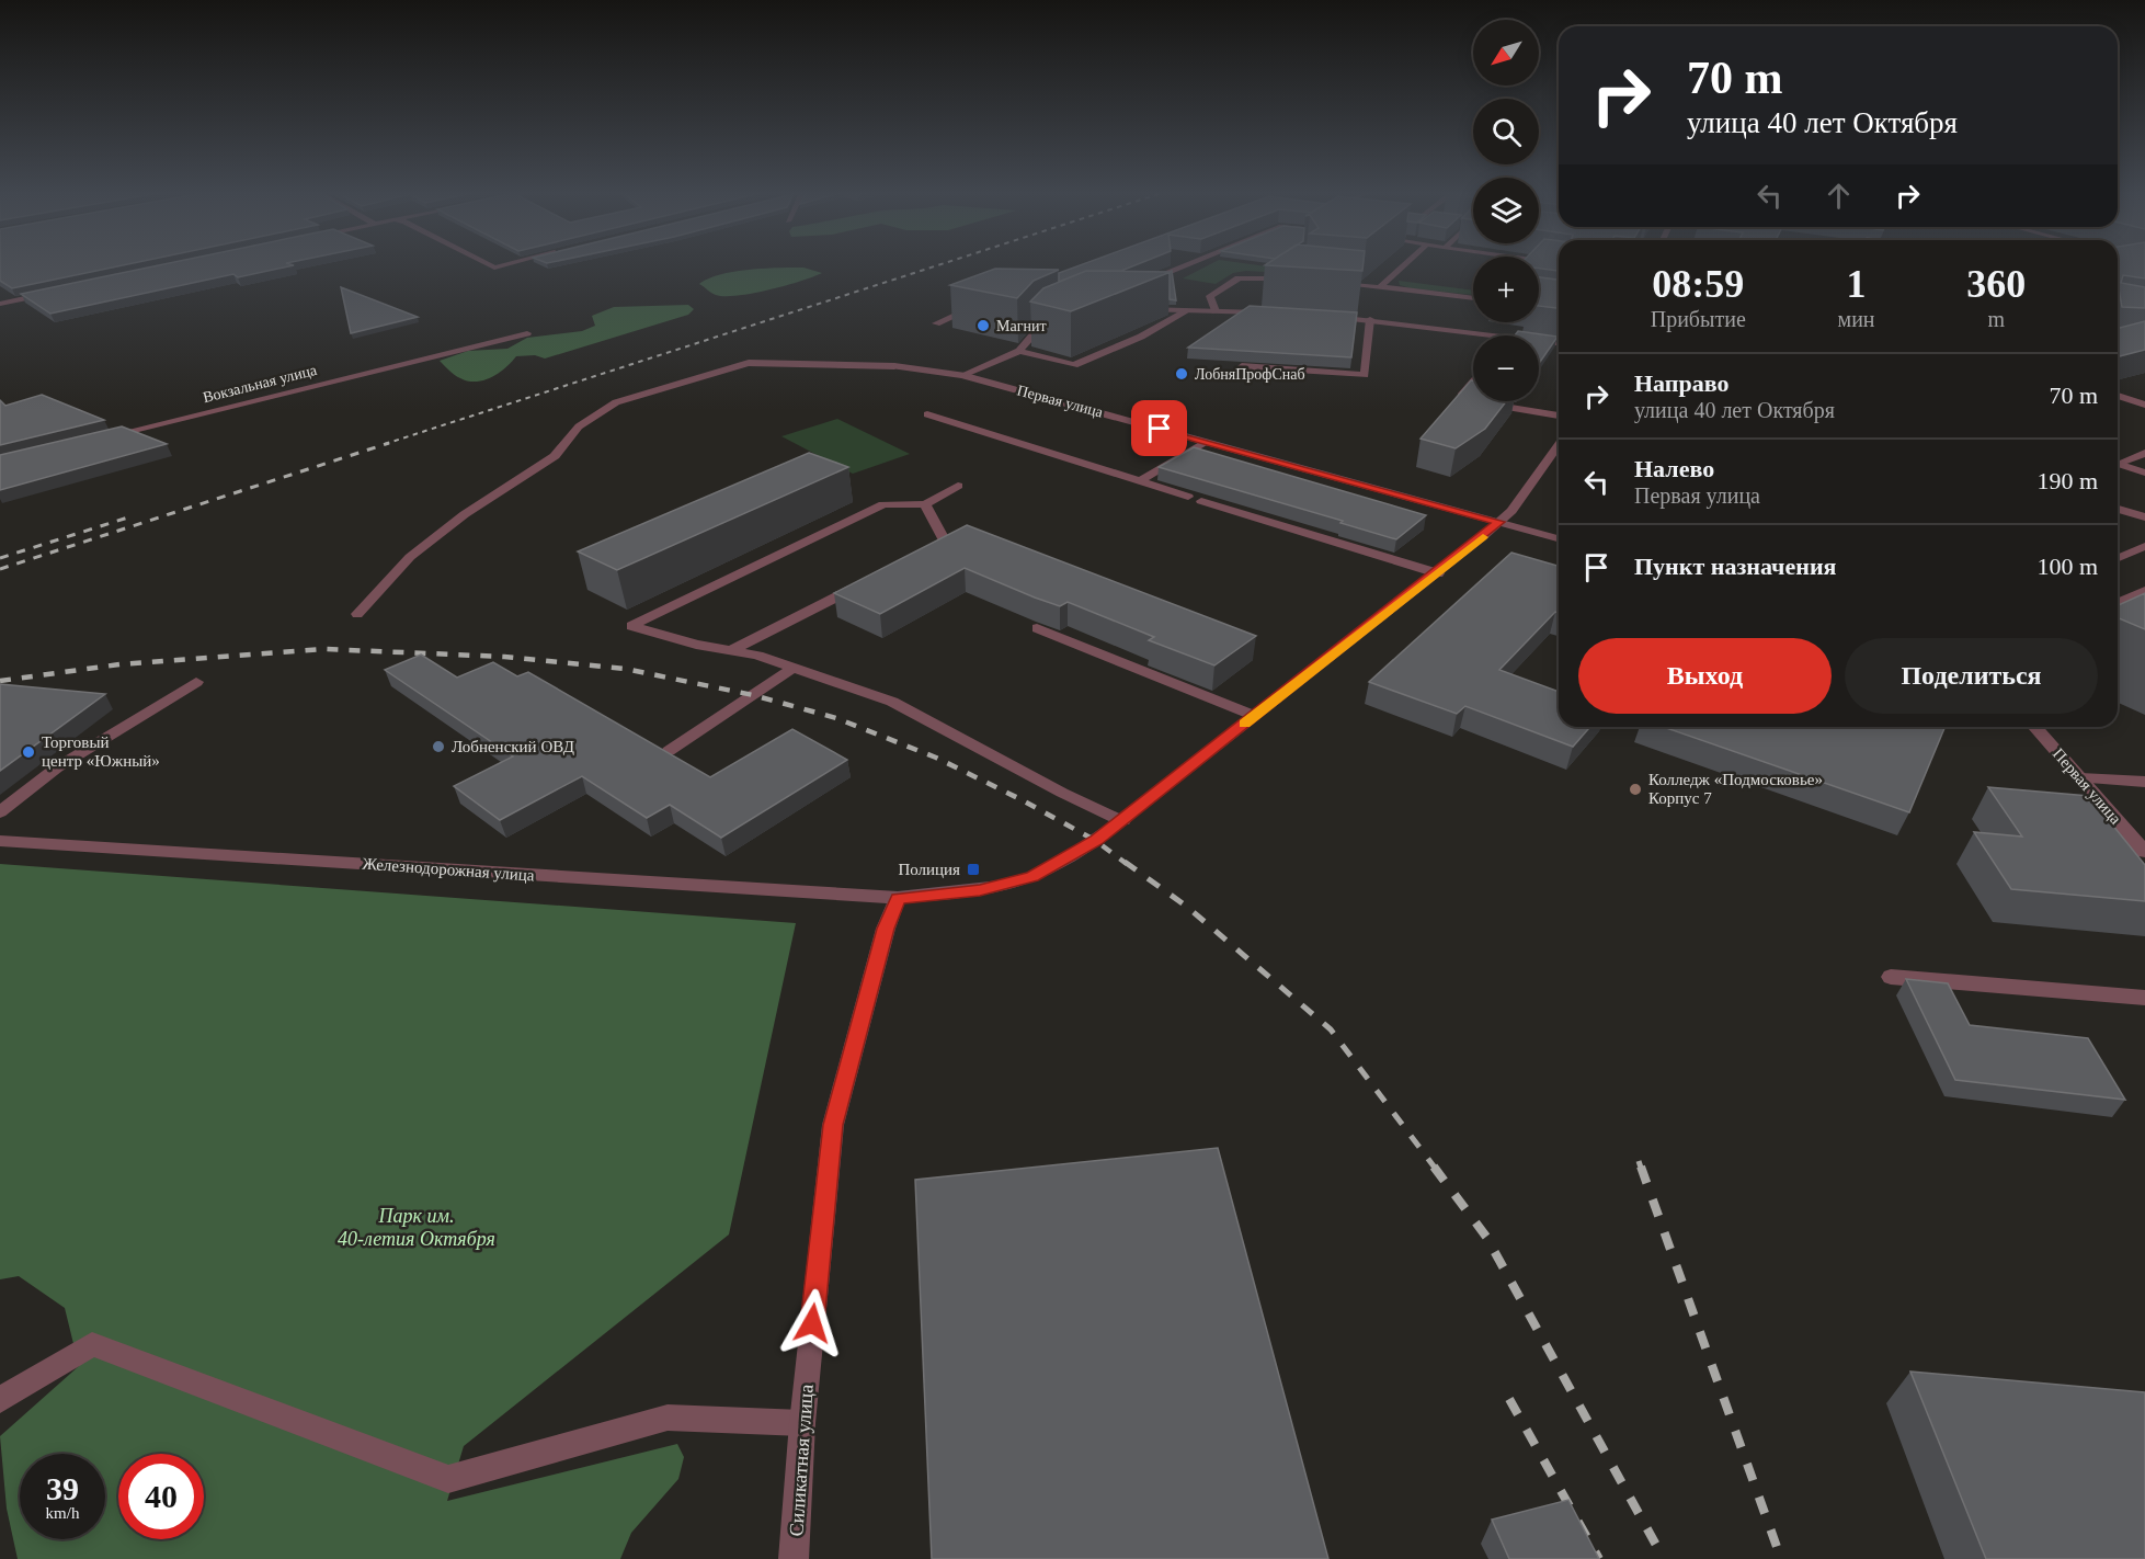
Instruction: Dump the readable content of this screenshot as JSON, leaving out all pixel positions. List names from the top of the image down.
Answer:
{
  "streets": {
    "street": [
      "Вокзальная улица",
      "Первая улица",
      "Железнодорожная улица",
      "Силикатная улица"
    ]
  },
  "crossings": [
    ["Первая улица", "Железнодорожная улица"],
    ["Железнодорожная улица", "Силикатная улица"]
  ],
  "parks": ["Парк им. 40-летия Октября"],
  "places": {
    "other": [
      "Магнит",
      "ЛобняПрофСнаб",
      "Лобненский ОВД",
      "Торговый центр «Южный»",
      "Колледж «Подмосковье» Корпус 7"
    ],
    "transit": ["Полиция"]
  },
  "north": "bottom left",
  "page": {
    "map_buttons": ["+", "−"],
    "turn": ["70 m", "улица 40 лет Октября"],
    "eta": [
      "08:59",
      "Прибытие",
      "1",
      "мин",
      "360",
      "m"
    ],
    "list": [
      {
        "name": "Направо",
        "note": "улица 40 лет Октября",
        "value": "70 m"
      },
      {
        "name": "Налево",
        "note": "Первая улица",
        "value": "190 m"
      },
      {
        "name": "Пункт назначения",
        "value": "100 m"
      }
    ],
    "buttons": ["Выход", "Поделиться"],
    "speed": "39 km/h",
    "limit": "40"
  }
}
